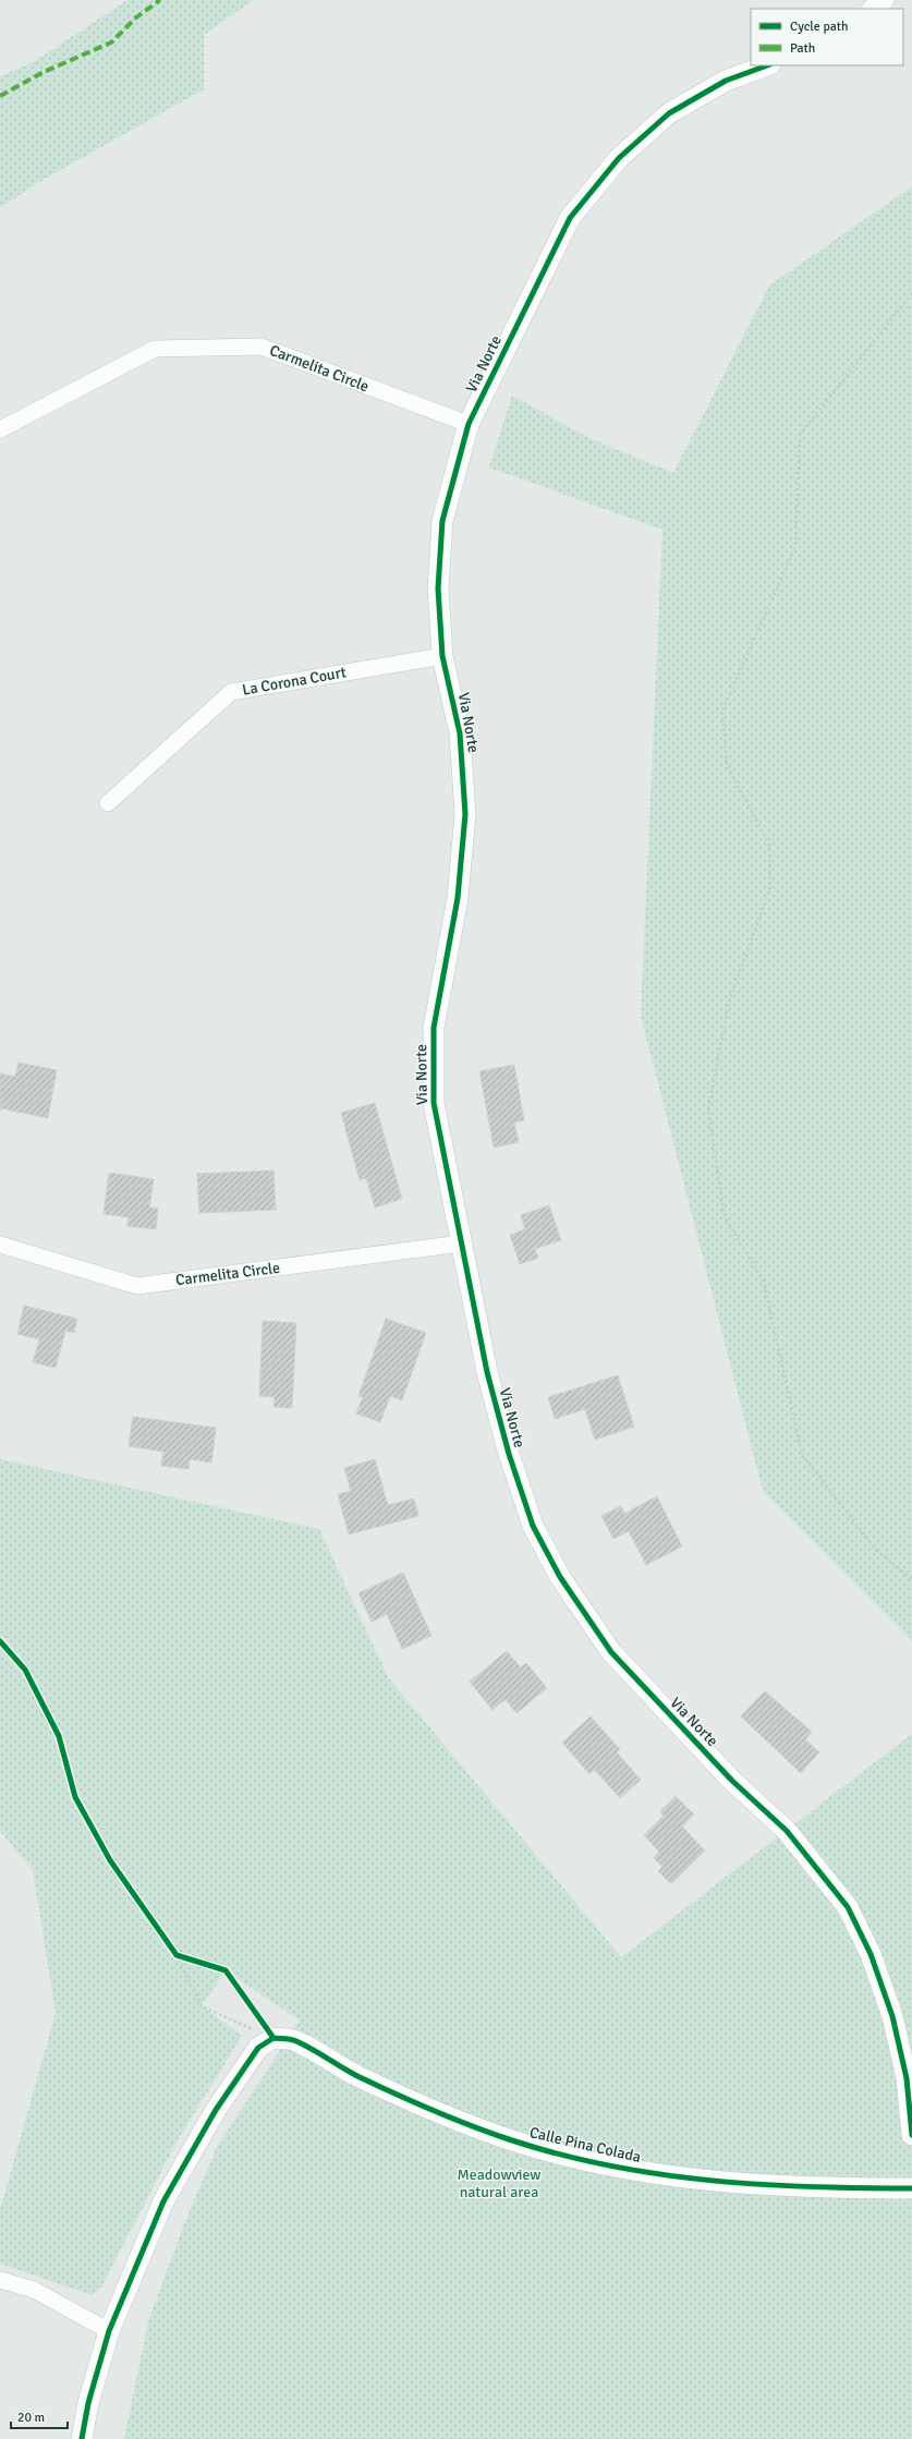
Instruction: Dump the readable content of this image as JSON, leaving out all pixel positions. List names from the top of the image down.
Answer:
{
  "streets": {
    "street": [
      "Via Norte",
      "Carmelita Circle",
      "La Corona Court",
      "Calle Pina Colada"
    ]
  },
  "crossings": [
    ["Via Norte", "Carmelita Circle"],
    ["Via Norte", "La Corona Court"]
  ],
  "parks": ["Meadowview natural area"],
  "legend": ["Cycle path", "Path"],
  "scale_bar": "20 m"
}
